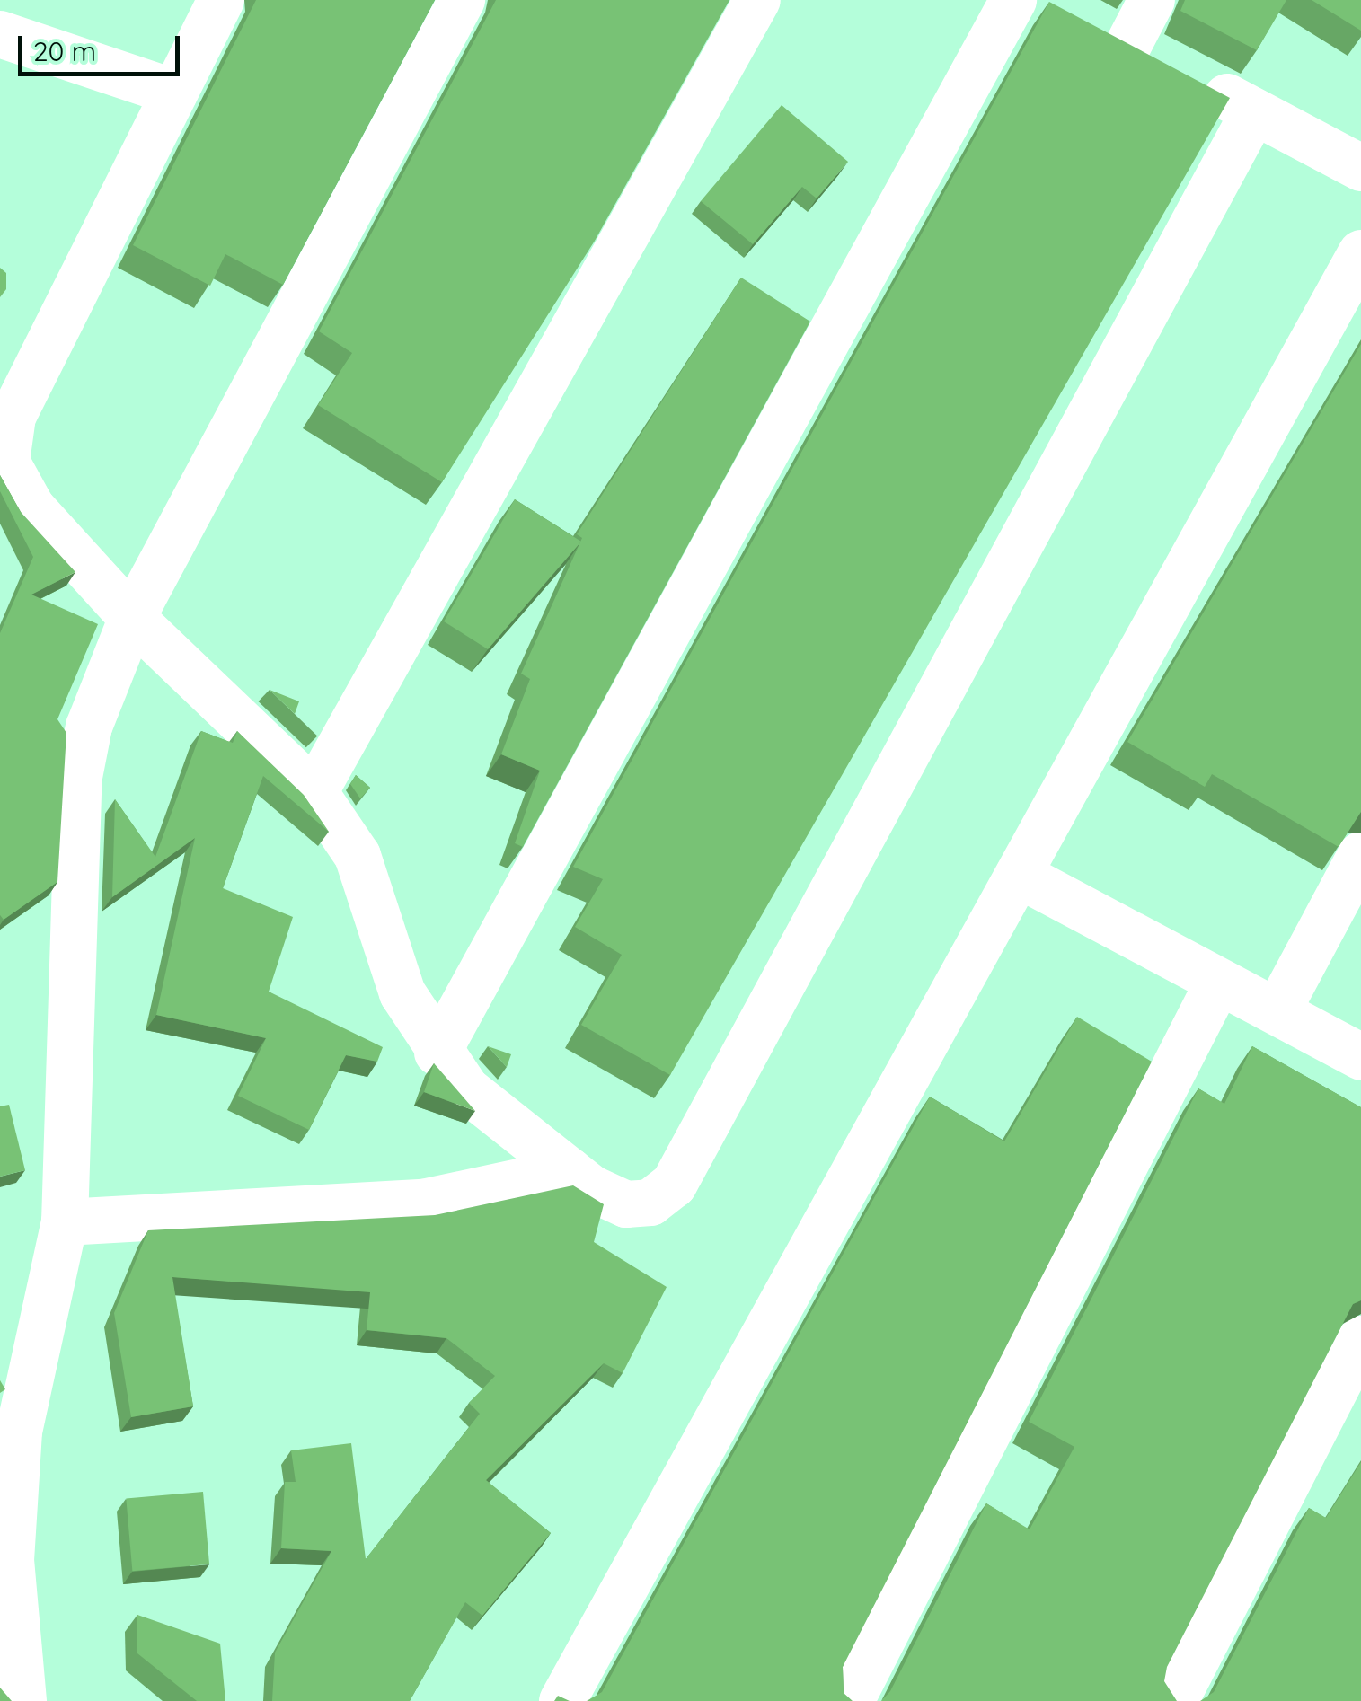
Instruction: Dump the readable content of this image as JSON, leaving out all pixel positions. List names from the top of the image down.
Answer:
{
  "scale_bar": "20 m"
}
